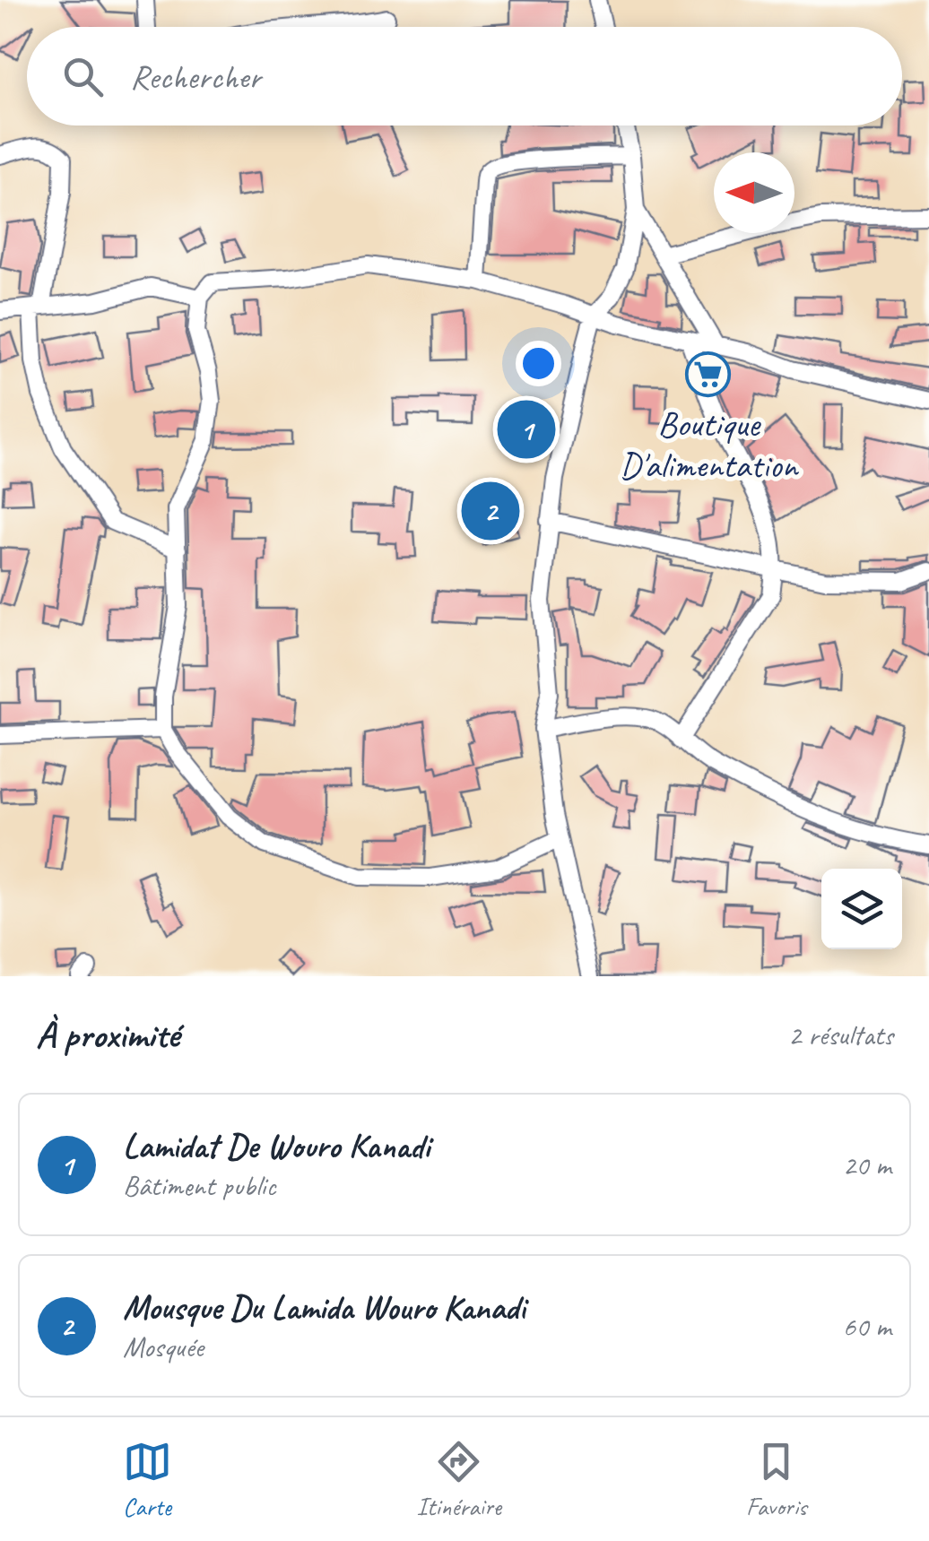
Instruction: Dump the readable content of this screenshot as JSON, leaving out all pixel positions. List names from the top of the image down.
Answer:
{
  "places": {
    "supermarket": ["Boutique D'alimentation"]
  },
  "north": "left",
  "page": {
    "search": "Rechercher",
    "pins": ["1", "2"],
    "heading": ["À proximité", "2 résultats"],
    "list": [
      {
        "mark": "1",
        "name": "Lamidat De Wouro Kanadi",
        "note": "Bâtiment public",
        "value": "20 m"
      },
      {
        "mark": "2",
        "name": "Mousque Du Lamida Wouro Kanadi",
        "note": "Mosquée",
        "value": "60 m"
      }
    ],
    "nav": ["Carte", "Itinéraire", "Favoris"]
  }
}
